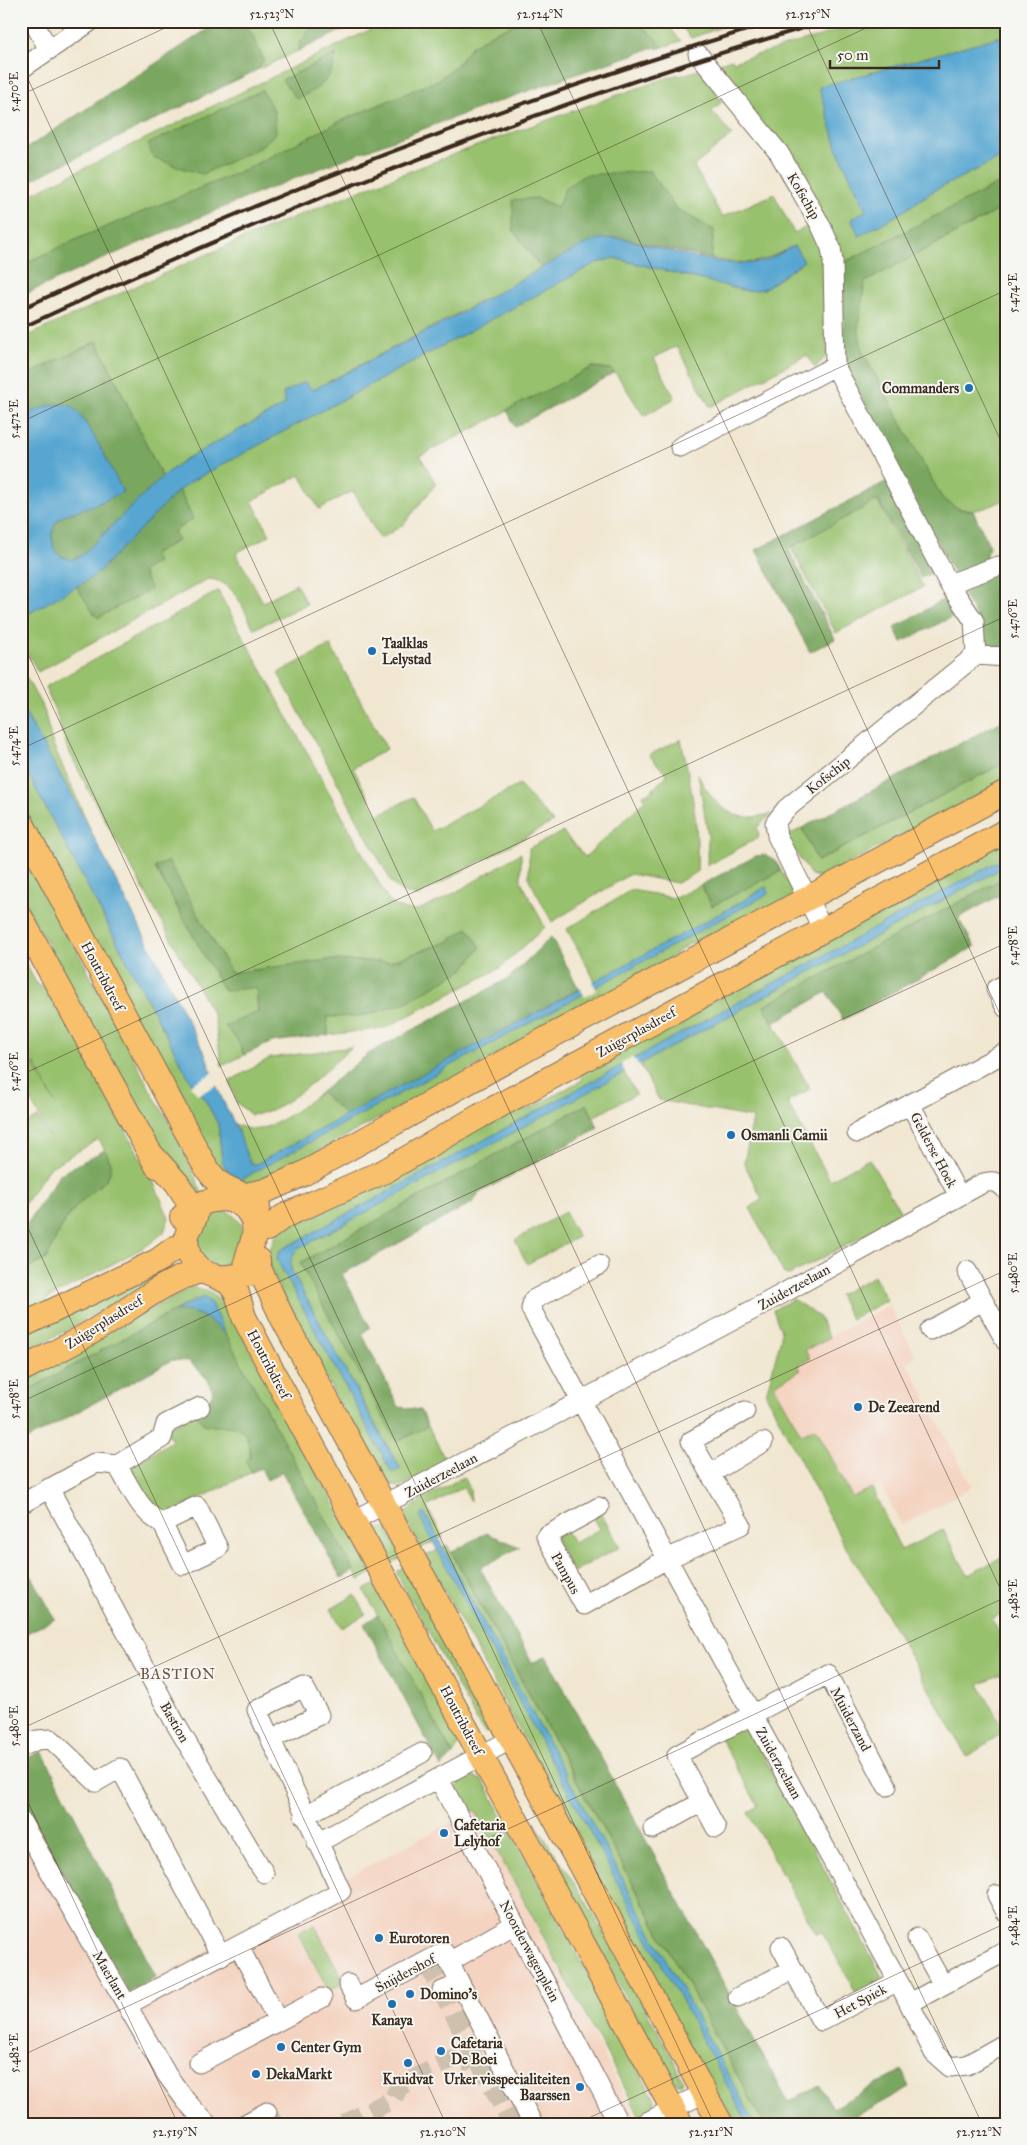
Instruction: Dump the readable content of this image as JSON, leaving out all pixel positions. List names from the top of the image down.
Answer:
{
  "streets": {
    "main road": ["Houtribdreef", "Zuigerplasdreef"],
    "street": [
      "Kofschip",
      "Gelderse Hoek",
      "Zuiderzeelaan",
      "Pampus",
      "Muiderzand",
      "Bastion",
      "Noorderwagenplein",
      "Snijdershof",
      "Maerlant",
      "Het Spiek"
    ]
  },
  "crossings": [
    ["Kofschip", "Zuigerplasdreef"],
    ["Houtribdreef", "Zuigerplasdreef"],
    ["Houtribdreef", "Zuiderzeelaan"],
    ["Gelderse Hoek", "Zuiderzeelaan"],
    ["Zuiderzeelaan", "Pampus"],
    ["Zuiderzeelaan", "Muiderzand"],
    ["Zuiderzeelaan", "Het Spiek"],
    ["Noorderwagenplein", "Snijdershof"]
  ],
  "districts": ["BASTION"],
  "places": [
    "Commanders",
    "Taalklas Lelystad",
    "Osmanli Camii",
    "De Zeearend",
    "Cafetaria Lelyhof",
    "Eurotoren",
    "Domino's",
    "Kanaya",
    "Center Gym",
    "Cafetaria De Boei",
    "Kruidvat",
    "DekaMarkt",
    "Urker visspecialiteiten Baarssen"
  ],
  "scale_bar": "50 m",
  "coordinates": [
    "52.523°N",
    "52.524°N",
    "52.525°N",
    "5.470°E",
    "5.474°E",
    "5.472°E",
    "5.476°E",
    "5.478°E",
    "5.480°E",
    "5.482°E",
    "5.484°E",
    "52.519°N",
    "52.520°N",
    "52.521°N",
    "52.522°N"
  ]
}
